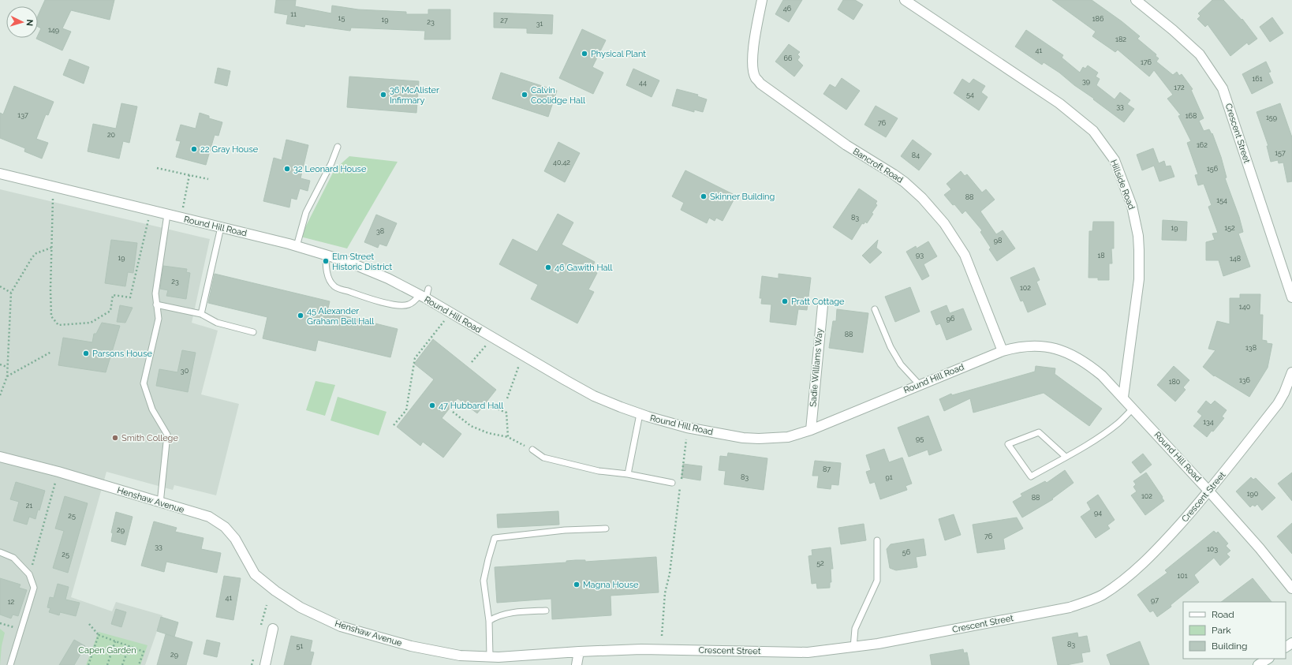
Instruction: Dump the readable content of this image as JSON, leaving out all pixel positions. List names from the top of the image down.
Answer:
{
  "streets": {
    "street": [
      "Crescent Street",
      "Bancroft Road",
      "Hillside Road",
      "Round Hill Road",
      "Sadie Williams Way",
      "Henshaw Avenue"
    ]
  },
  "crossings": [
    ["Crescent Street", "Round Hill Road"],
    ["Crescent Street", "Henshaw Avenue"],
    ["Bancroft Road", "Round Hill Road"],
    ["Hillside Road", "Round Hill Road"],
    ["Round Hill Road", "Sadie Williams Way"]
  ],
  "parks": ["Capen Garden"],
  "places": [
    "Physical Plant",
    "36 McAlister Infirmary",
    "Calvin Coolidge Hall",
    "22 Gray House",
    "32 Leonard House",
    "Skinner Building",
    "Elm Street Historic District",
    "46 Gawith Hall",
    "Pratt Cottage",
    "45 Alexander Graham Bell Hall",
    "Parsons House",
    "47 Hubbard Hall",
    "Smith College",
    "Magna House"
  ],
  "house_numbers": [
    "46",
    "11",
    "15",
    "186",
    "19",
    "27",
    "23",
    "31",
    "149",
    "182",
    "41",
    "66",
    "176",
    "161",
    "39",
    "44",
    "172",
    "54",
    "33",
    "137",
    "168",
    "159",
    "76",
    "20",
    "162",
    "157",
    "84",
    "40,42",
    "156",
    "88",
    "154",
    "83",
    "19",
    "152",
    "38",
    "98",
    "93",
    "18",
    "19",
    "148",
    "23",
    "102",
    "140",
    "96",
    "88",
    "138",
    "30",
    "136",
    "180",
    "134",
    "95",
    "87",
    "83",
    "91",
    "190",
    "102",
    "88",
    "21",
    "94",
    "25",
    "29",
    "76",
    "33",
    "103",
    "56",
    "25",
    "52",
    "101",
    "41",
    "97",
    "12",
    "83",
    "51",
    "29"
  ],
  "legend": ["Road", "Park", "Building"],
  "north": "right"
}
